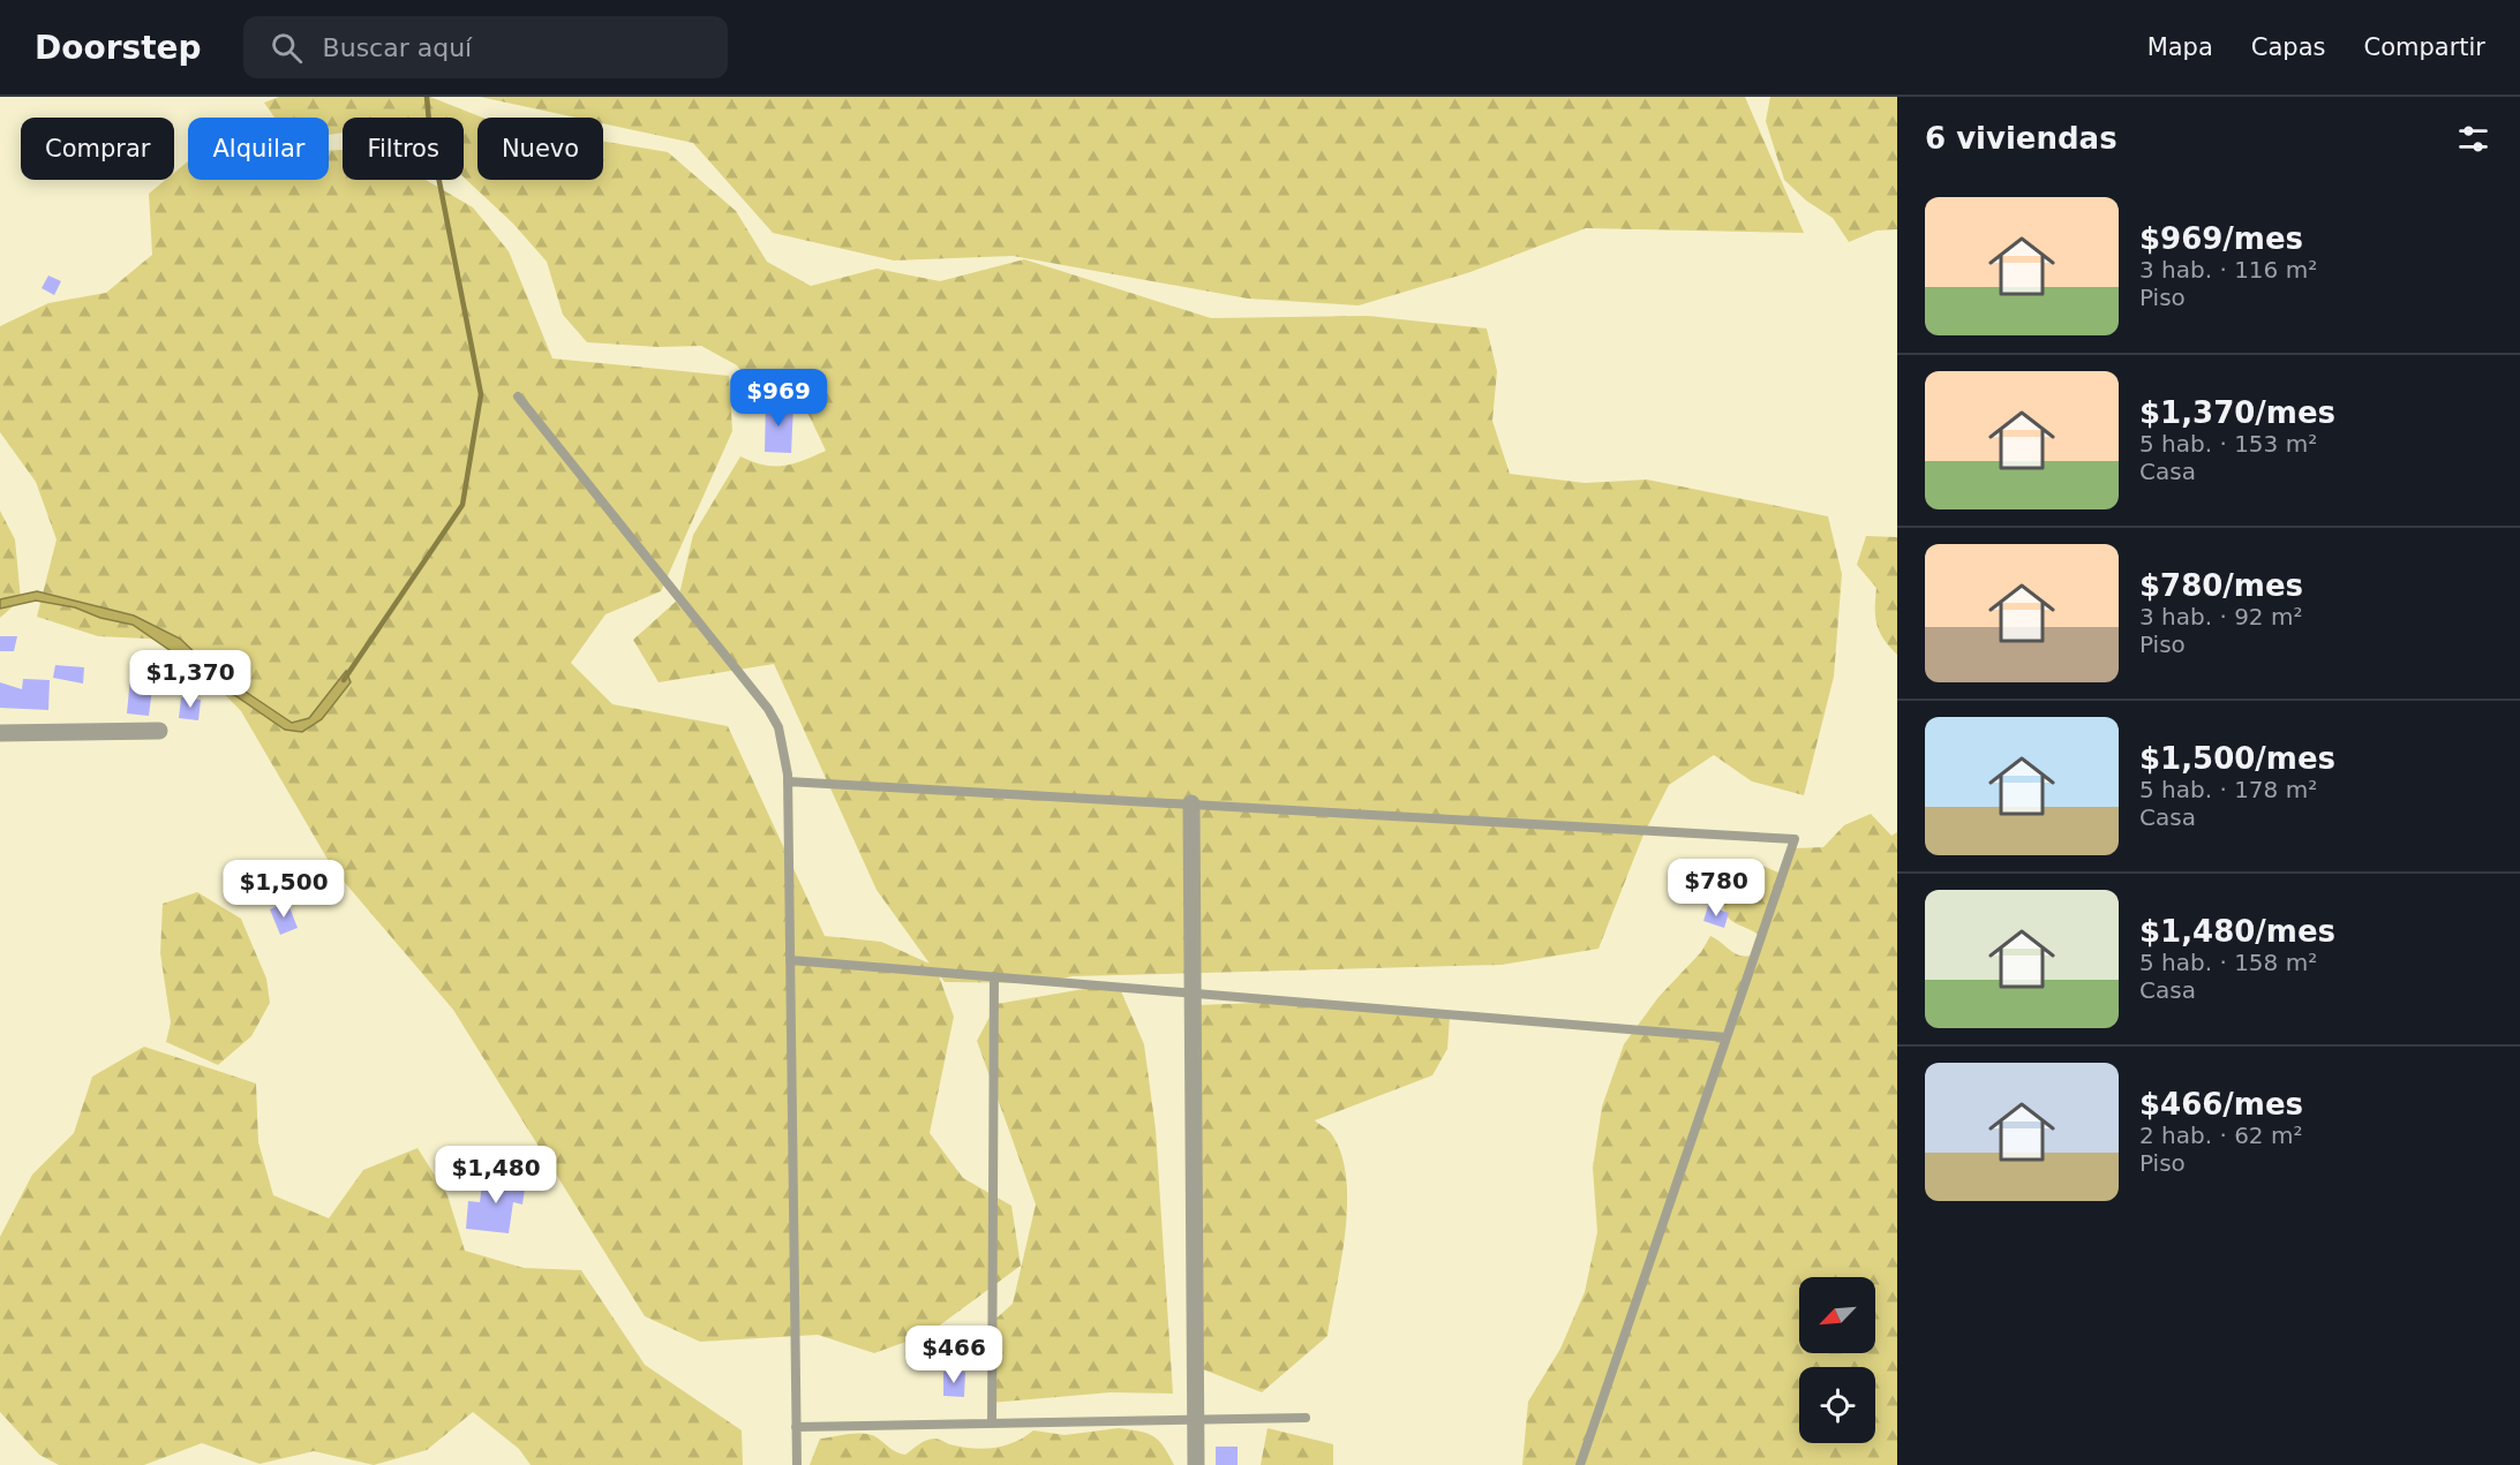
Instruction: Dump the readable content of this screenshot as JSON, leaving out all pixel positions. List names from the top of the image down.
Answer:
{
  "north": "bottom left",
  "page": {
    "header": "Doorstep",
    "search": "Buscar aquí",
    "nav": ["Mapa", "Capas", "Compartir"],
    "heading": "6 viviendas",
    "chip": [
      "Comprar",
      "Alquilar",
      "Filtros",
      "Nuevo"
    ],
    "list": [
      {
        "name": "$969/mes",
        "note": "3 hab. · 116 m² · Piso"
      },
      {
        "name": "$1,370/mes",
        "note": "5 hab. · 153 m² · Casa"
      },
      {
        "name": "$780/mes",
        "note": "3 hab. · 92 m² · Piso"
      },
      {
        "name": "$1,500/mes",
        "note": "5 hab. · 178 m² · Casa"
      },
      {
        "name": "$1,480/mes",
        "note": "5 hab. · 158 m² · Casa"
      },
      {
        "name": "$466/mes",
        "note": "2 hab. · 62 m² · Piso"
      }
    ],
    "price": [
      "$969",
      "$1,370",
      "$780",
      "$1,500",
      "$1,480",
      "$466"
    ]
  }
}
